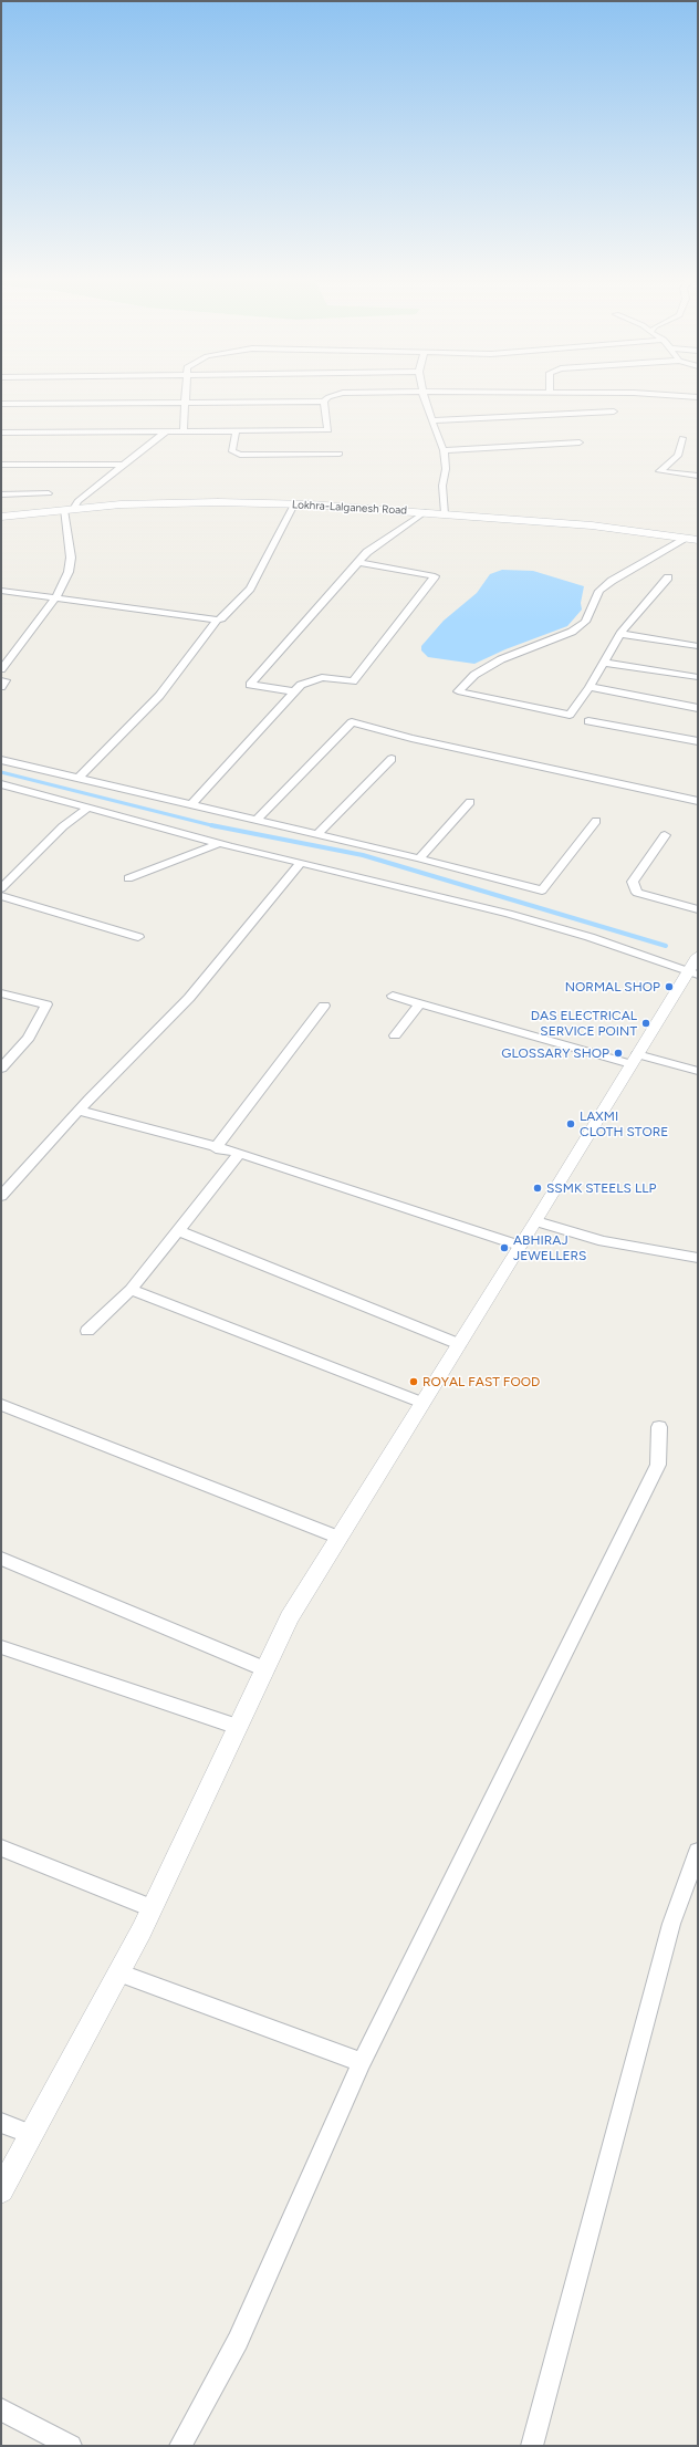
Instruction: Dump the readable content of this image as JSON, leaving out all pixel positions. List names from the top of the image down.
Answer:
{
  "streets": {
    "main road": ["Lokhra-Lalganesh Road"]
  },
  "places": [
    "NORMAL SHOP",
    "DAS ELECTRICAL SERVICE POINT",
    "GLOSSARY SHOP",
    "LAXMI CLOTH STORE",
    "SSMK STEELS LLP",
    "ABHIRAJ JEWELLERS",
    "ROYAL FAST FOOD"
  ]
}
